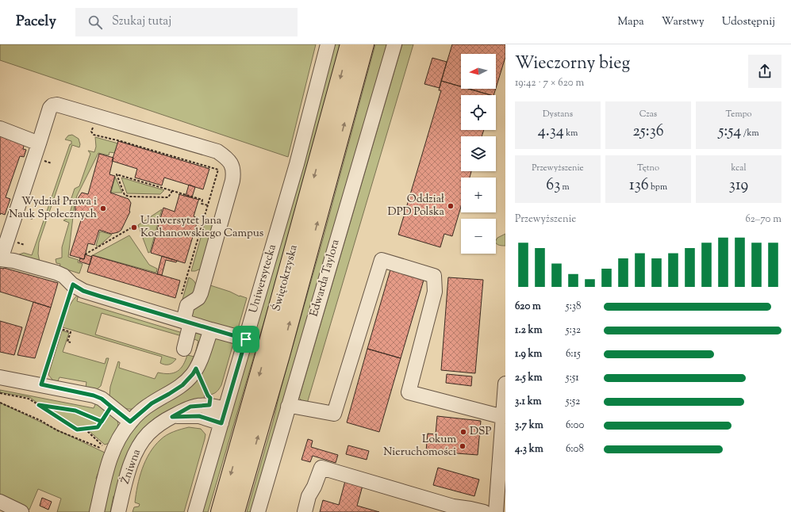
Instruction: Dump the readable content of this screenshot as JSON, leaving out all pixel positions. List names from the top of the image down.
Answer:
{
  "streets": {
    "highway": ["Świętokrzyska"],
    "street": ["Edwarda Taylora", "Uniwersytecka", "Żniwna"]
  },
  "crossings": [
    ["Uniwersytecka", "Żniwna"]
  ],
  "places": [
    "Oddział DPD Polska",
    "Wydział Prawa i Nauk Społecznych",
    "Uniwersytet Jana Kochanowskiego Campus",
    "DSP",
    "Lokum Nieruchomości"
  ],
  "north": "left",
  "page": {
    "header": "Pacely",
    "search": "Szukaj tutaj",
    "nav": ["Mapa", "Warstwy", "Udostępnij"],
    "heading": ["Wieczorny bieg", "19:42 · 7 × 620 m"],
    "map_buttons": ["+", "−"],
    "stats": [
      ["Dystans", "4.34 km"],
      ["Czas", "25:36"],
      ["Tempo", "5:54 /km"],
      ["Przewyższenie", "63 m"],
      ["Tętno", "136 bpm"],
      ["kcal", "319"]
    ],
    "chart": ["Przewyższenie", "62–70 m"],
    "list": [
      {
        "name": "620 m",
        "note": "5:38"
      },
      {
        "name": "1.2 km",
        "note": "5:32"
      },
      {
        "name": "1.9 km",
        "note": "6:15"
      },
      {
        "name": "2.5 km",
        "note": "5:51"
      },
      {
        "name": "3.1 km",
        "note": "5:52"
      },
      {
        "name": "3.7 km",
        "note": "6:00"
      },
      {
        "name": "4.3 km",
        "note": "6:08"
      }
    ]
  }
}
